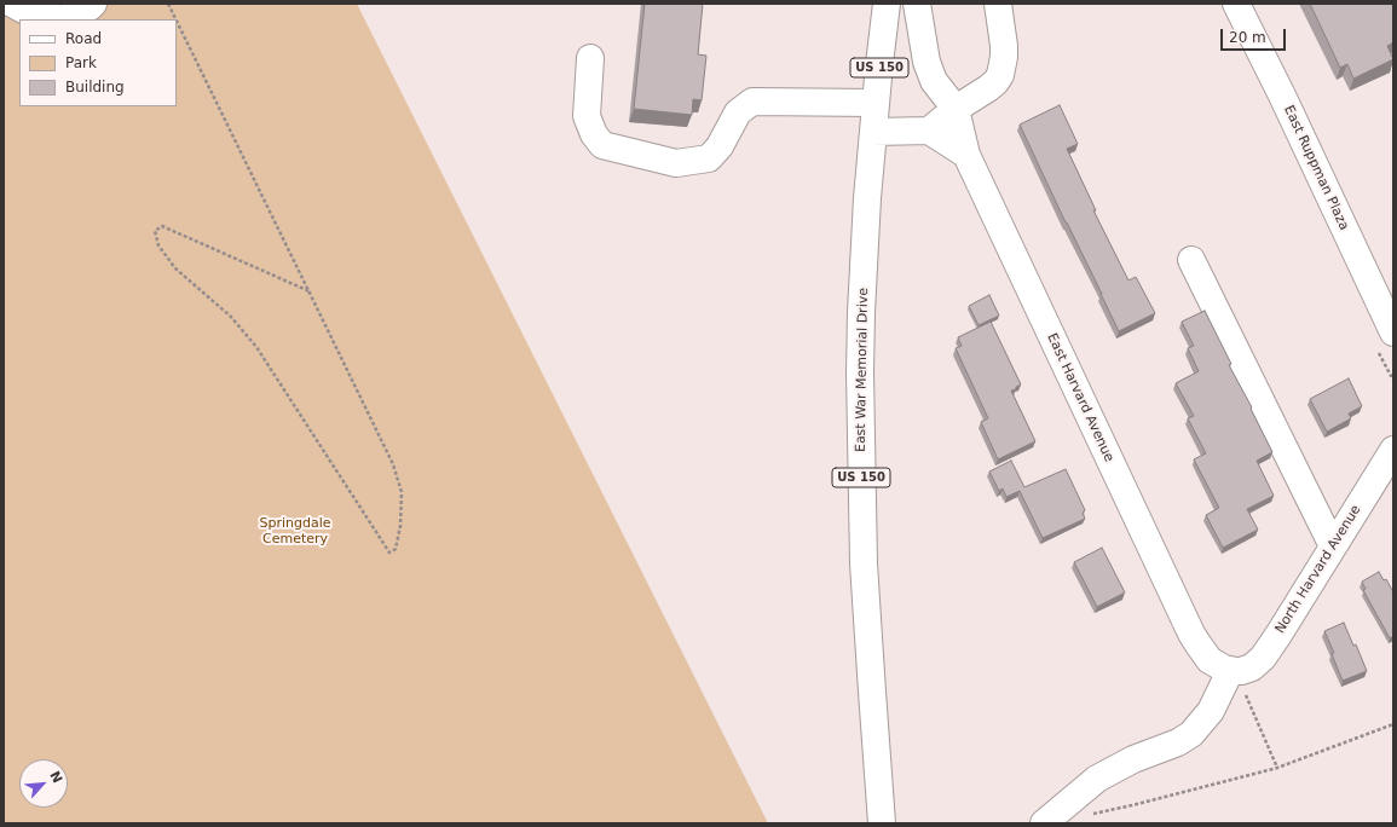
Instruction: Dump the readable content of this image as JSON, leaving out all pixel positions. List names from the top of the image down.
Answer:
{
  "streets": {
    "main road": [
      "US 150",
      "East Ruppman Plaza",
      "East War Memorial Drive",
      "East Harvard Avenue",
      "North Harvard Avenue"
    ]
  },
  "crossings": [
    ["East Harvard Avenue", "North Harvard Avenue"]
  ],
  "parks": ["Springdale Cemetery"],
  "legend": ["Road", "Park", "Building"],
  "scale_bar": "20 m",
  "north": "top right"
}
